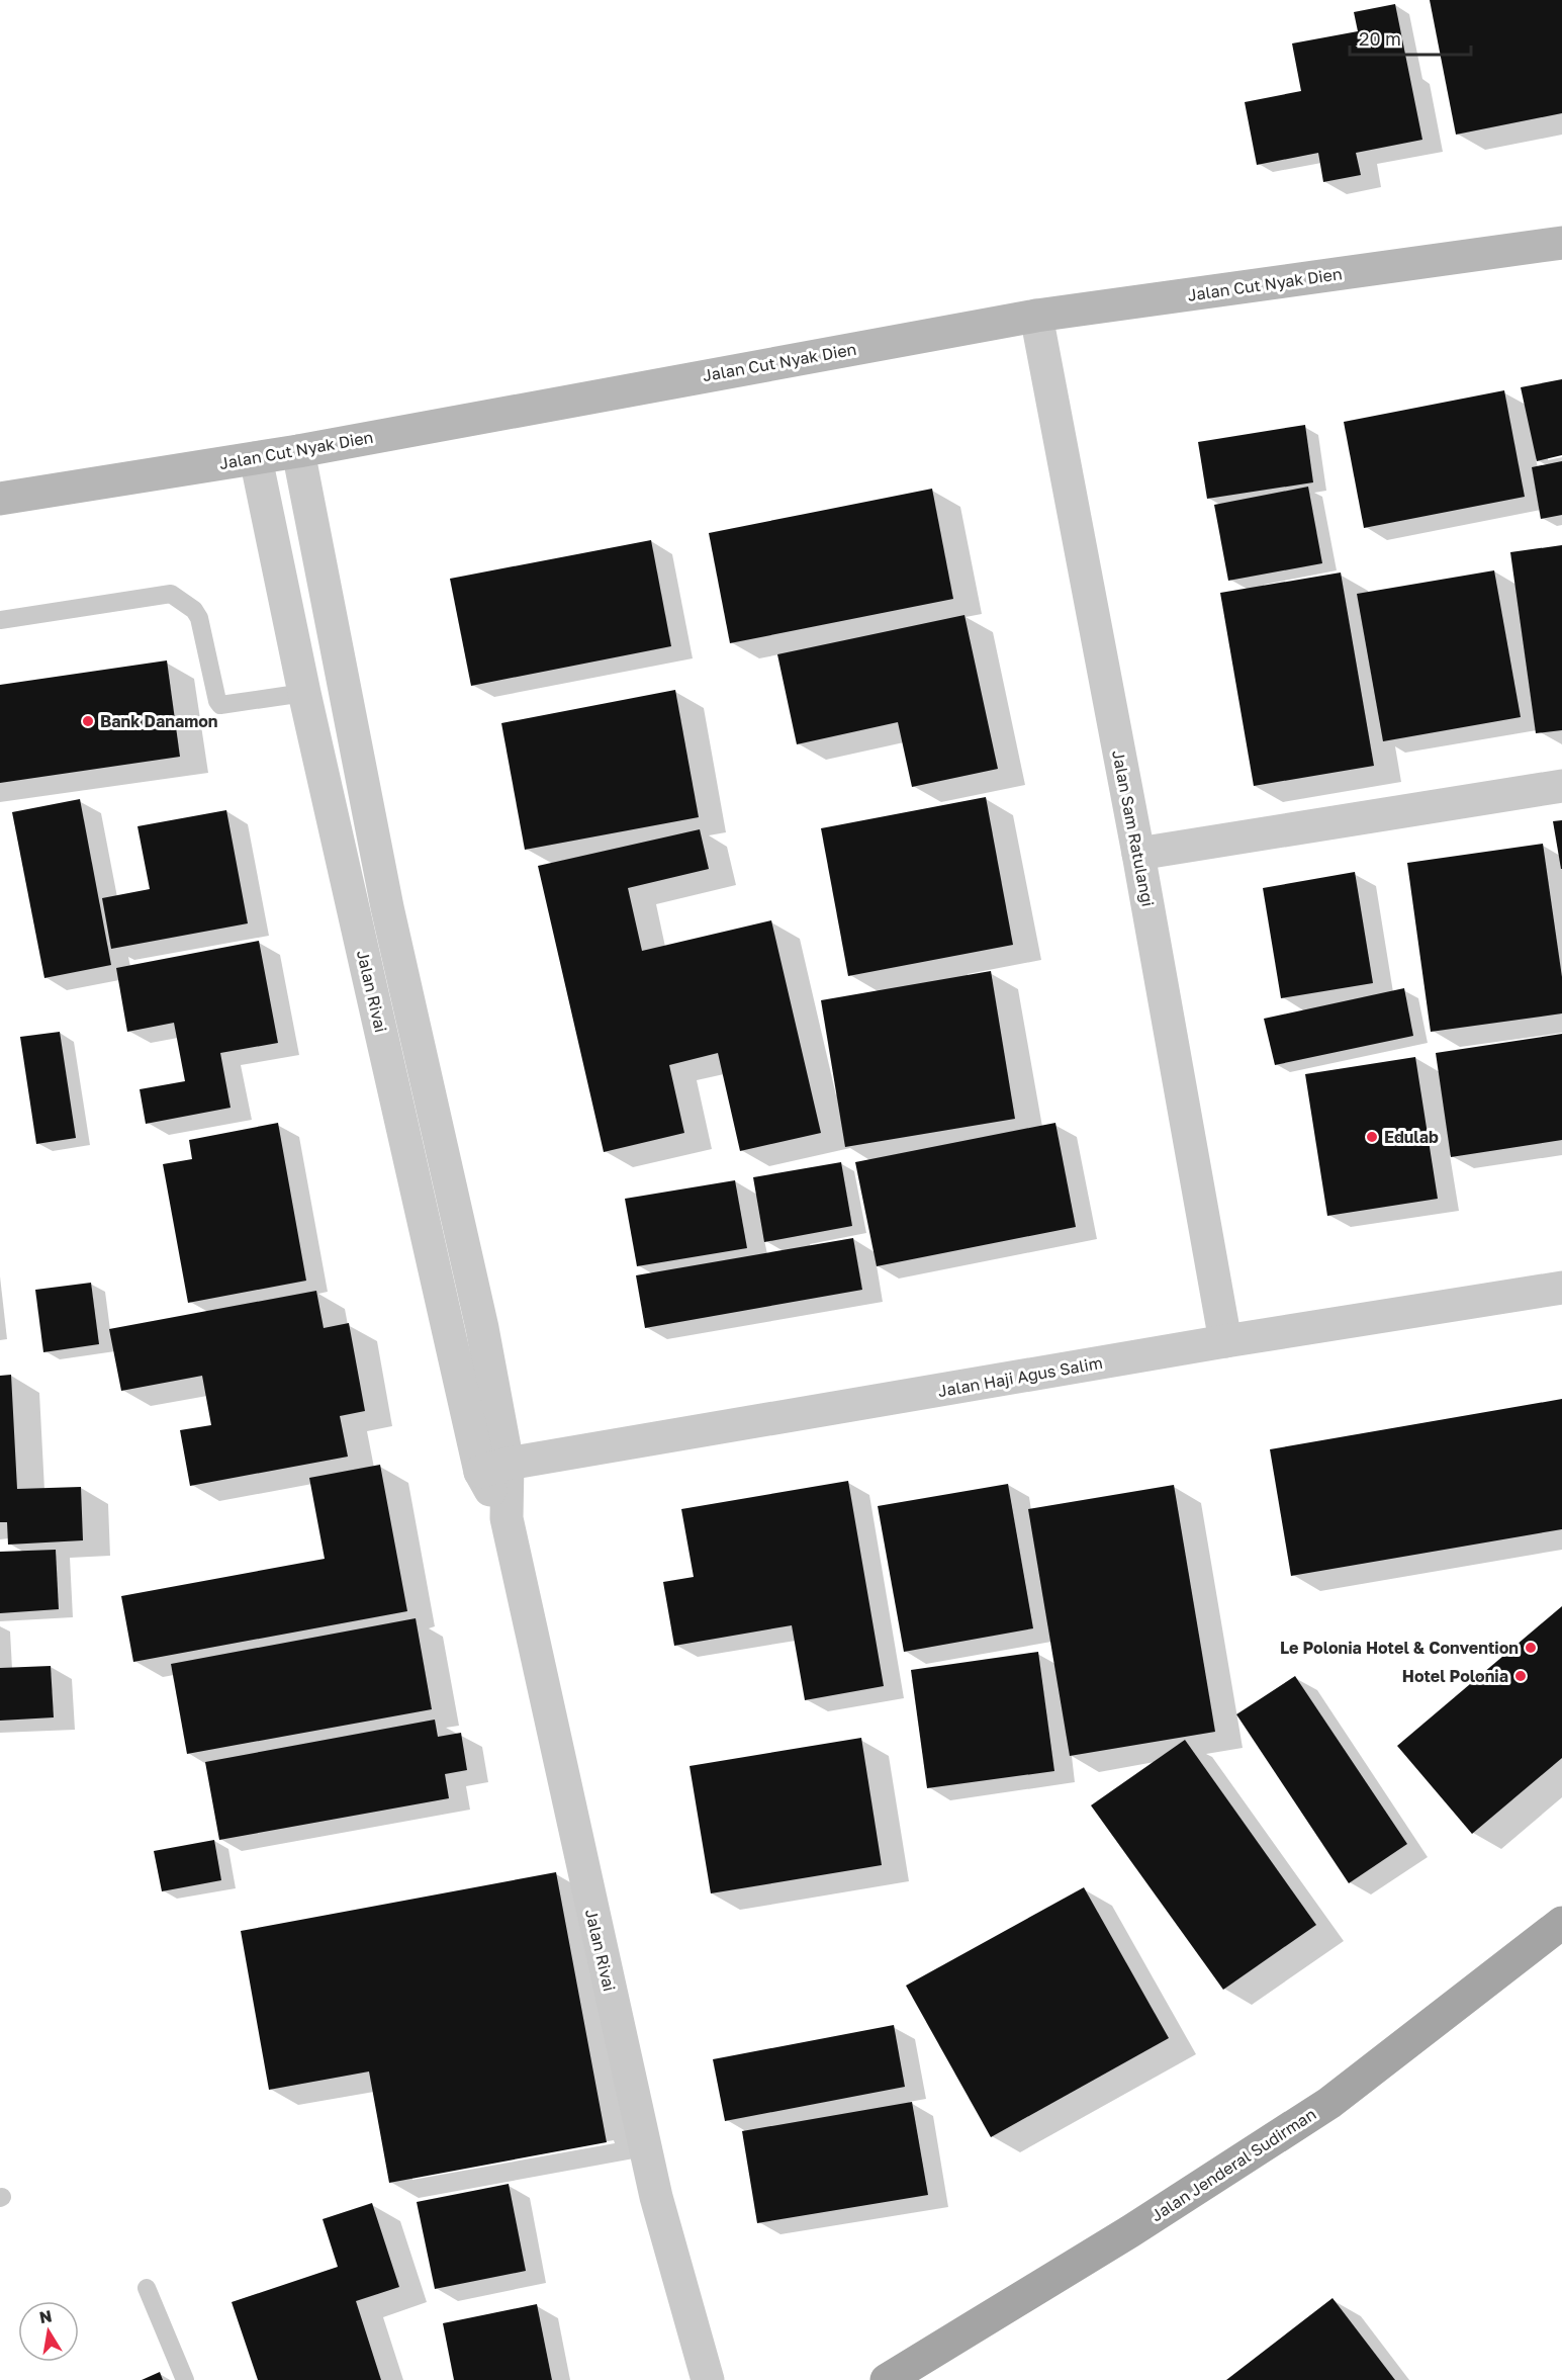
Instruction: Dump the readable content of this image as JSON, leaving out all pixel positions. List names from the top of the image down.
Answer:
{
  "streets": {
    "main road": ["Jalan Jenderal Sudirman"],
    "street": [
      "Jalan Cut Nyak Dien",
      "Jalan Sam Ratulangi",
      "Jalan Rivai",
      "Jalan Haji Agus Salim"
    ]
  },
  "crossings": [
    ["Jalan Cut Nyak Dien", "Jalan Sam Ratulangi"],
    ["Jalan Cut Nyak Dien", "Jalan Rivai"],
    ["Jalan Sam Ratulangi", "Jalan Haji Agus Salim"],
    ["Jalan Rivai", "Jalan Haji Agus Salim"]
  ],
  "places": [
    "Bank Danamon",
    "Edulab",
    "Le Polonia Hotel & Convention",
    "Hotel Polonia"
  ],
  "scale_bar": "20 m",
  "north": "top"
}
